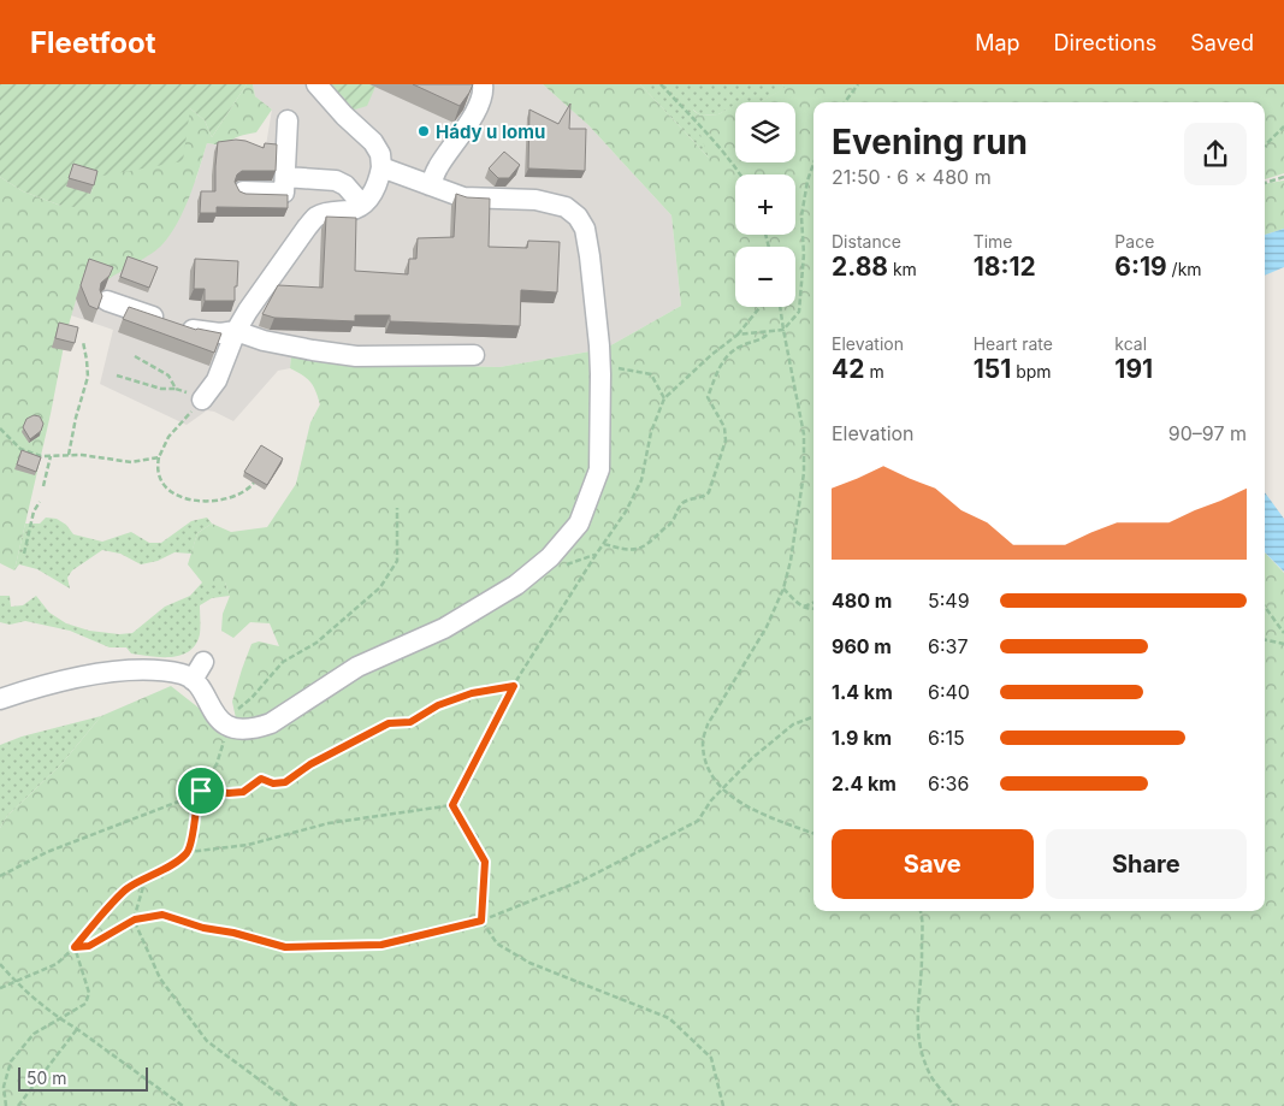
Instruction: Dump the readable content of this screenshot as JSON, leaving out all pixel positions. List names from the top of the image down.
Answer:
{
  "places": ["Hády u lomu"],
  "scale_bar": "50 m",
  "page": {
    "header": "Fleetfoot",
    "nav": ["Map", "Directions", "Saved"],
    "map_buttons": ["+", "−"],
    "heading": ["Evening run", "21:50 · 6 × 480 m"],
    "stats": [
      ["Distance", "2.88 km"],
      ["Time", "18:12"],
      ["Pace", "6:19 /km"],
      ["Elevation", "42 m"],
      ["Heart rate", "151 bpm"],
      ["kcal", "191"]
    ],
    "chart": ["Elevation", "90–97 m"],
    "list": [
      {
        "name": "480 m",
        "note": "5:49"
      },
      {
        "name": "960 m",
        "note": "6:37"
      },
      {
        "name": "1.4 km",
        "note": "6:40"
      },
      {
        "name": "1.9 km",
        "note": "6:15"
      },
      {
        "name": "2.4 km",
        "note": "6:36"
      }
    ],
    "buttons": ["Save", "Share"],
    "scale": "50 m"
  }
}
